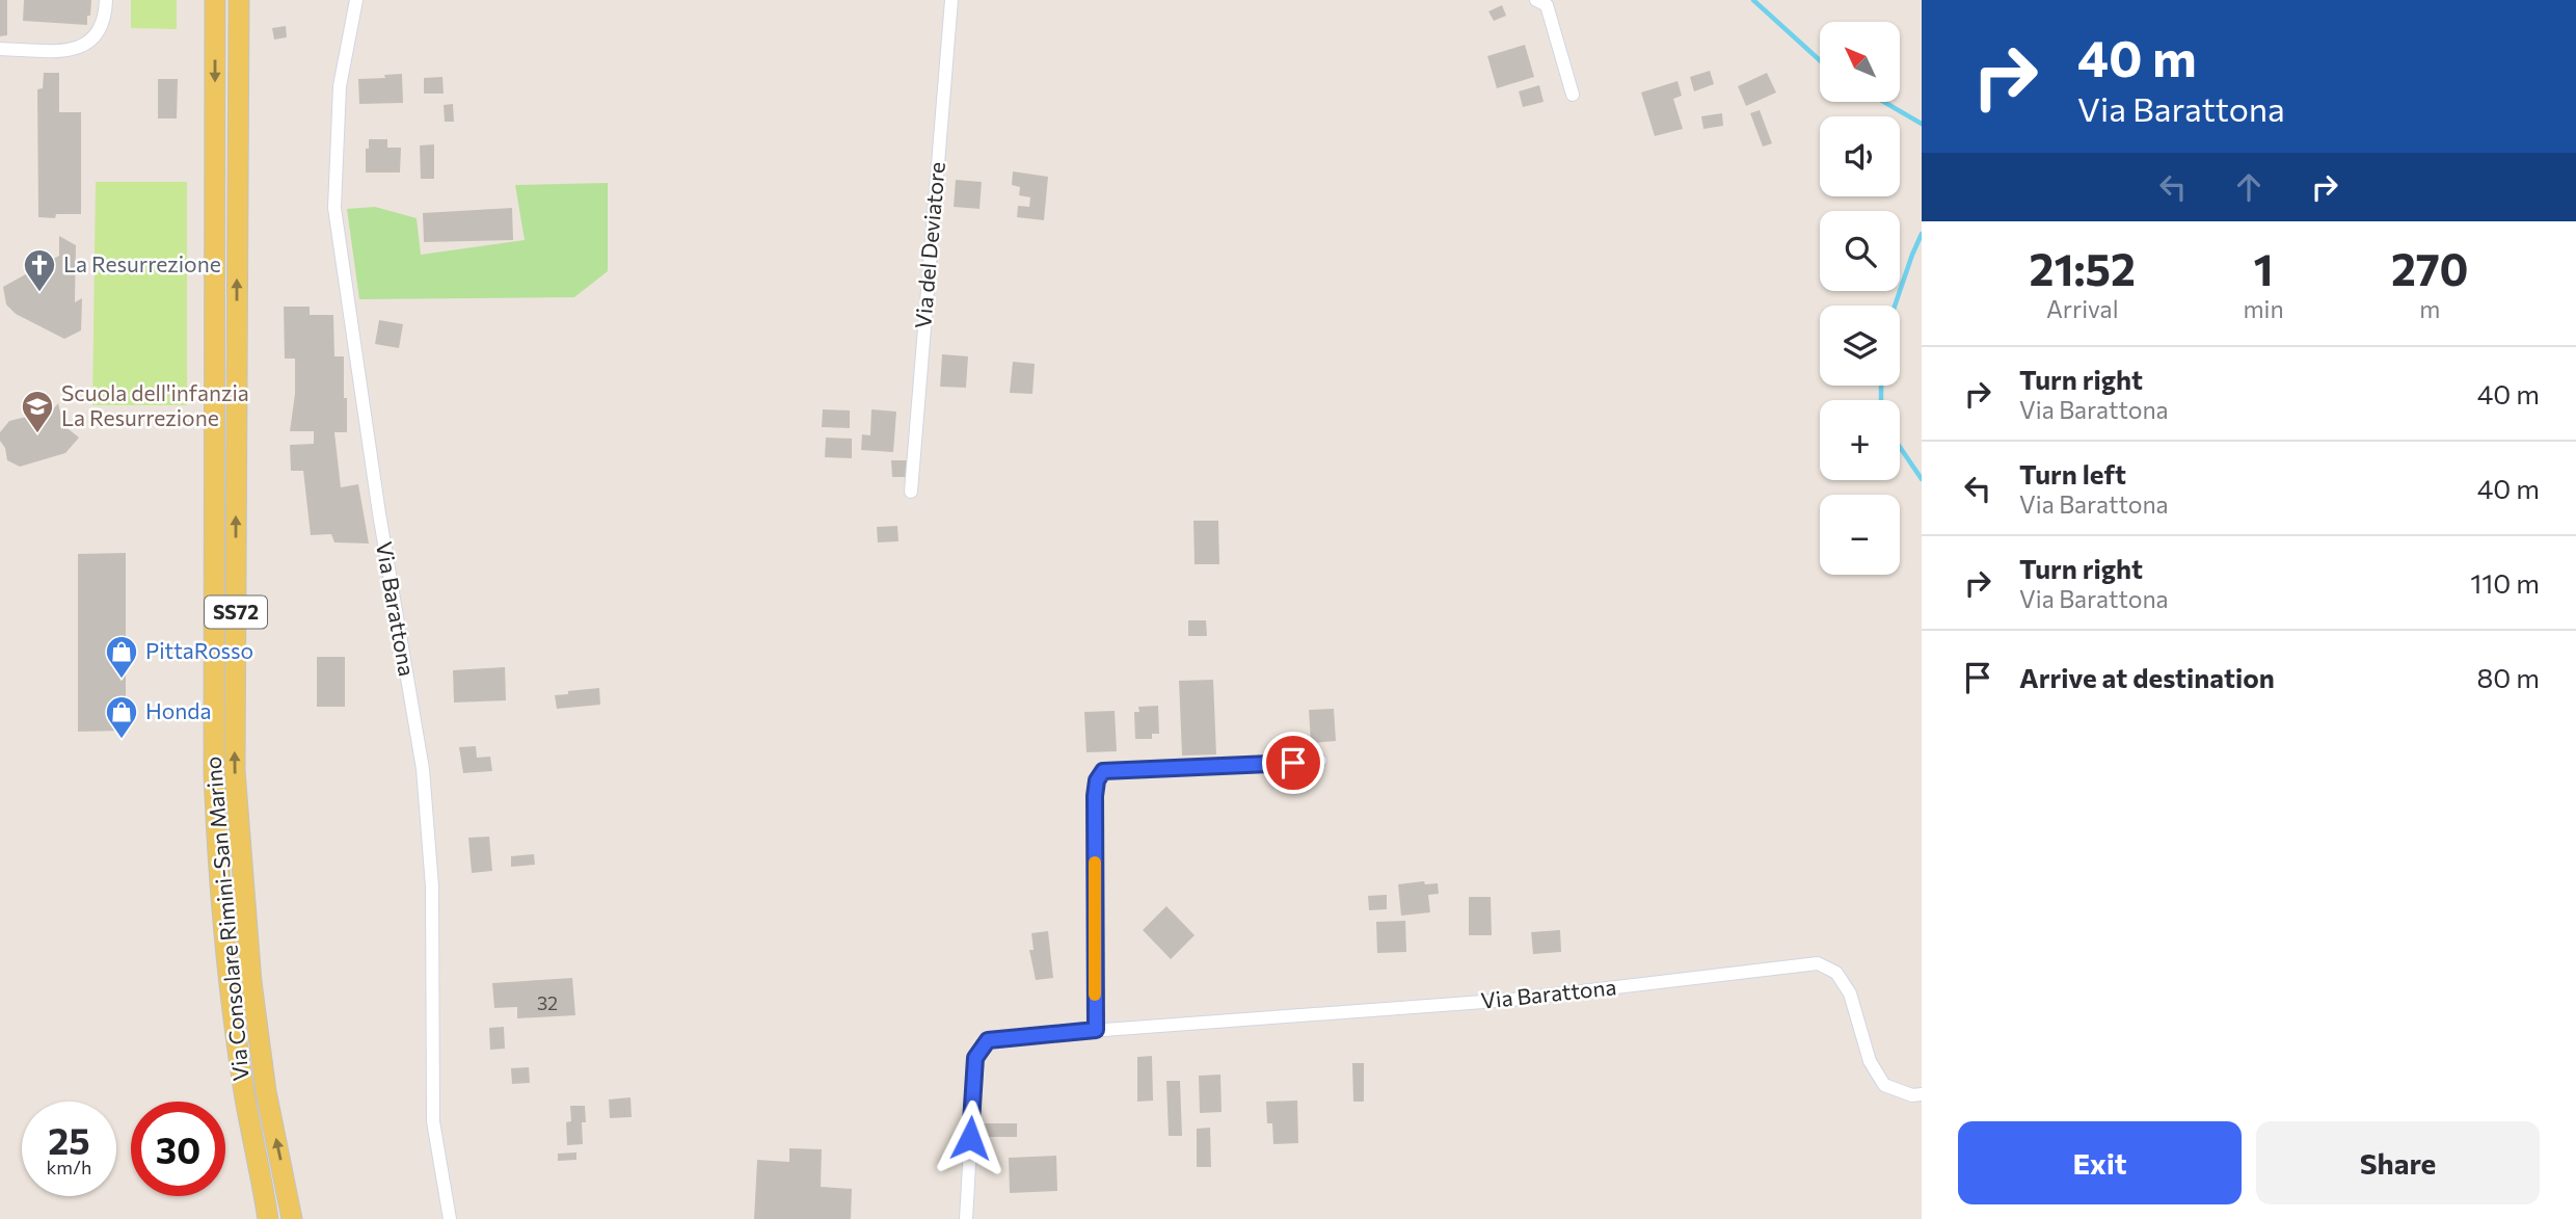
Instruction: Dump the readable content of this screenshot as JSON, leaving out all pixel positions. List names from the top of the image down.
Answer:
{
  "streets": {
    "main road": ["SS72", "Via Consolare Rimini-San Marino"],
    "street": ["Via del Deviatore", "Via Barattona"]
  },
  "places": {
    "church": ["La Resurrezione"],
    "school or university": ["Scuola dell'infanzia La Resurrezione"],
    "shop": ["PittaRosso", "Honda"]
  },
  "house_numbers": ["32"],
  "north": "top left",
  "page": {
    "turn": ["40 m", "Via Barattona"],
    "map_buttons": ["+", "−"],
    "eta": [
      "21:52",
      "Arrival",
      "1",
      "min",
      "270",
      "m"
    ],
    "list": [
      {
        "name": "Turn right",
        "note": "Via Barattona",
        "value": "40 m"
      },
      {
        "name": "Turn left",
        "note": "Via Barattona",
        "value": "40 m"
      },
      {
        "name": "Turn right",
        "note": "Via Barattona",
        "value": "110 m"
      },
      {
        "name": "Arrive at destination",
        "value": "80 m"
      }
    ],
    "speed": "25 km/h",
    "limit": "30",
    "buttons": ["Exit", "Share"]
  }
}
